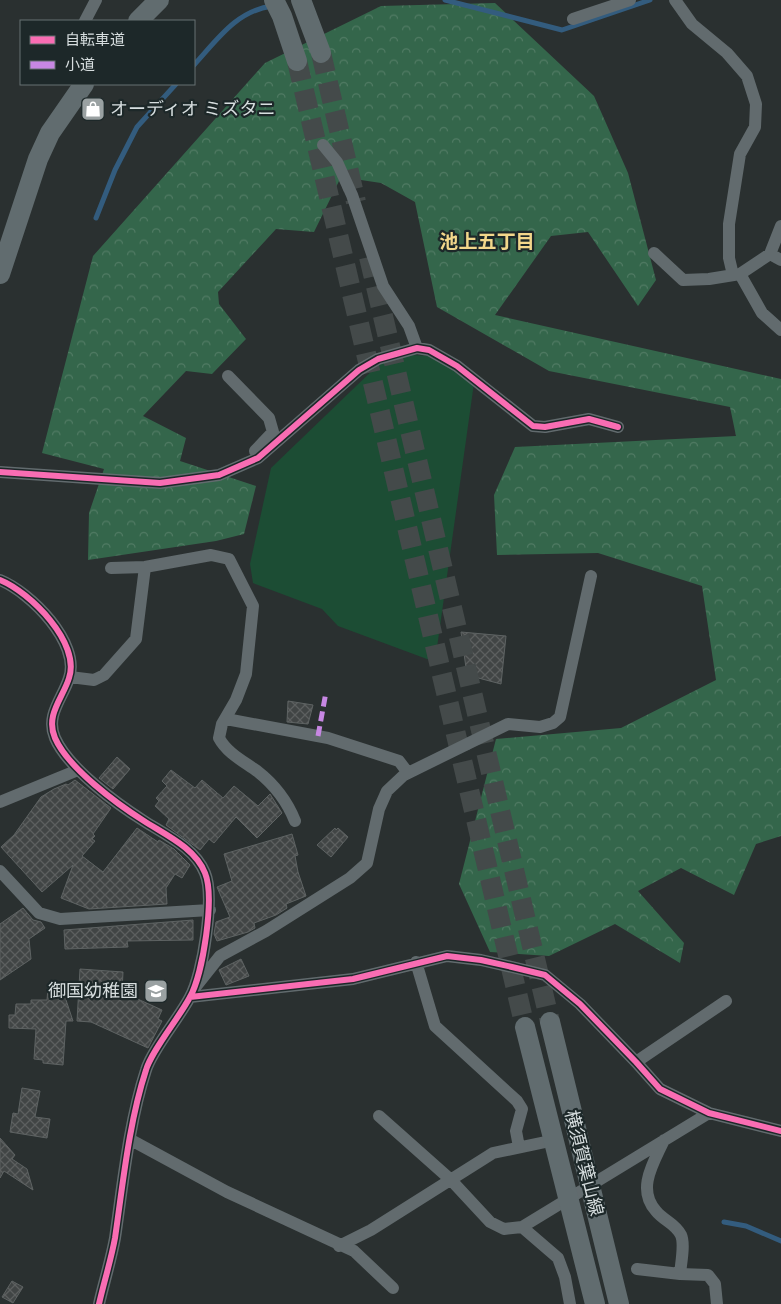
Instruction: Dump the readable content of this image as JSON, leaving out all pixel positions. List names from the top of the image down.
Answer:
{
  "streets": {
    "main road": ["横須賀葉山線"]
  },
  "districts": ["池上五丁目"],
  "places": {
    "shop": ["オーディオ ミズタニ"],
    "school or university": ["御国幼稚園"]
  },
  "legend": ["自転車道", "小道"]
}
